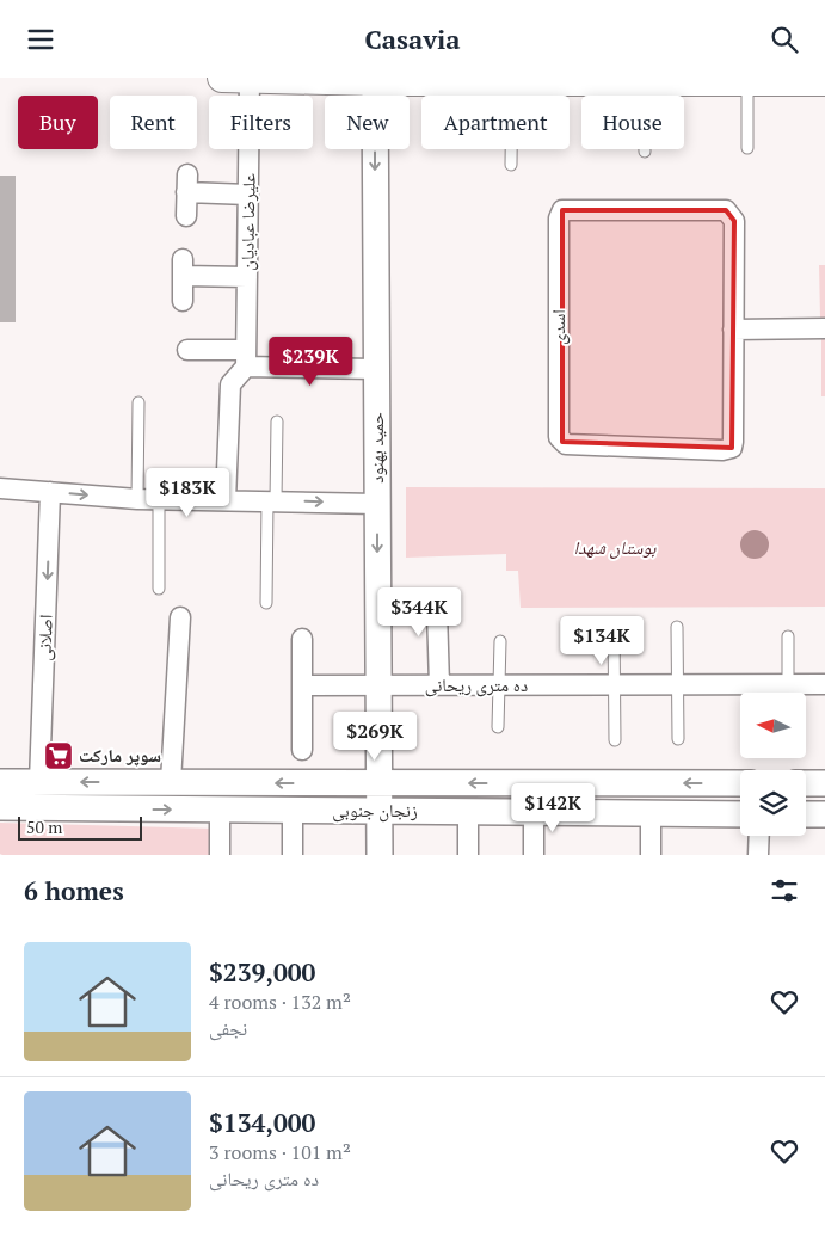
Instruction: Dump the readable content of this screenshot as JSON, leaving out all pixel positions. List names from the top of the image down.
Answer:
{
  "streets": {
    "street": [
      "علیرضا عبادیان",
      "اسدی",
      "حمید بهنود",
      "اصلانی",
      "ده متری ریحانی",
      "زنجان جنوبی"
    ]
  },
  "crossings": [
    ["حمید بهنود", "ده متری ریحانی"],
    ["حمید بهنود", "زنجان جنوبی"],
    ["اصلانی", "زنجان جنوبی"]
  ],
  "one_way": ["حمید بهنود"],
  "parks": ["بوستان شهدا"],
  "places": {
    "supermarket": ["سوپر مارکت"]
  },
  "scale_bar": "50 m",
  "north": "left",
  "page": {
    "header": "Casavia",
    "chip": [
      "Buy",
      "Rent",
      "Filters",
      "New",
      "Apartment",
      "House"
    ],
    "price": [
      "$239K",
      "$183K",
      "$344K",
      "$134K",
      "$269K",
      "$142K"
    ],
    "scale": "50 m",
    "heading": "6 homes",
    "list": [
      {
        "name": "$239,000",
        "note": "4 rooms · 132 m² · نجفی"
      },
      {
        "name": "$134,000",
        "note": "3 rooms · 101 m² · ده متری ریحانی"
      }
    ]
  }
}
